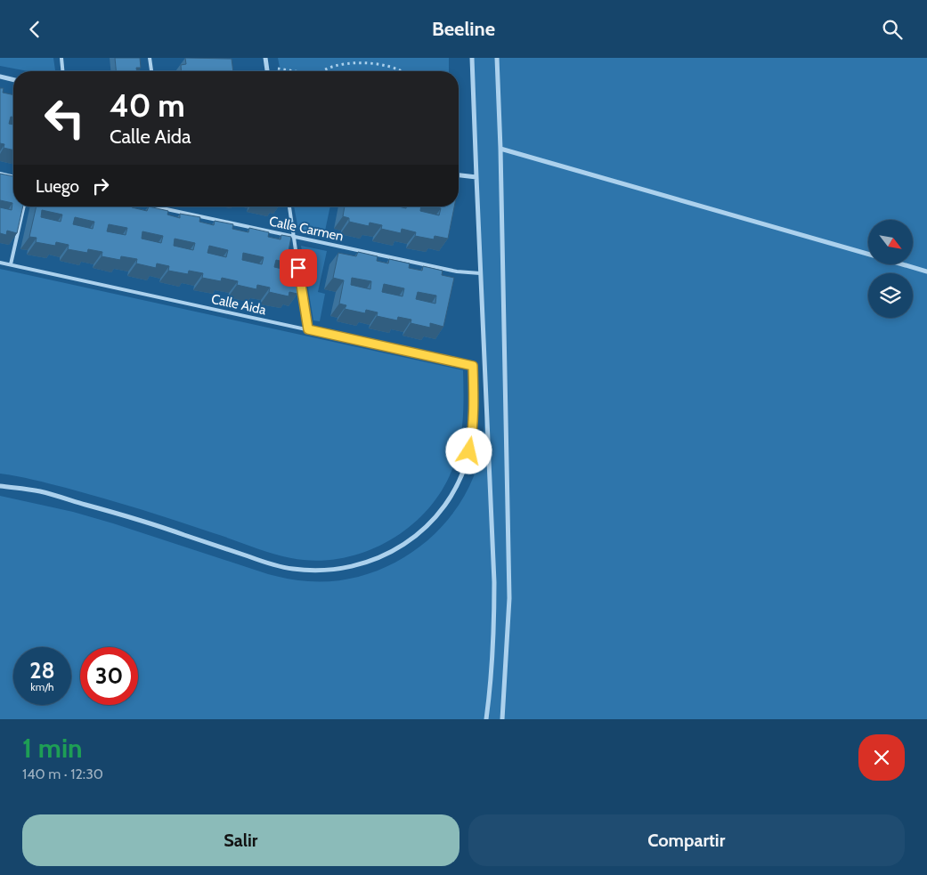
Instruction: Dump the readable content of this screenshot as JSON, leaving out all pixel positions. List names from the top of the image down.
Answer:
{
  "streets": {
    "lane": ["Calle Carmen", "Calle Aida"]
  },
  "north": "bottom right",
  "page": {
    "header": "Beeline",
    "turn": ["40 m", "Calle Aida"],
    "then": "Luego",
    "speed": "28 km/h",
    "limit": "30",
    "heading": ["1 min", "140 m · 12:30"],
    "buttons": ["Salir", "Compartir"]
  }
}
